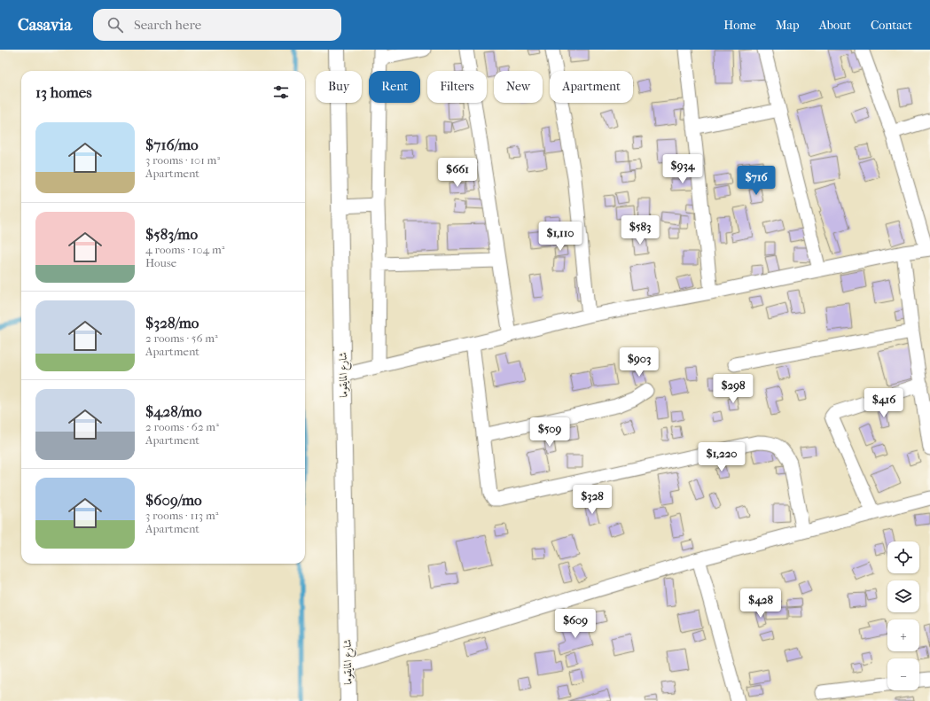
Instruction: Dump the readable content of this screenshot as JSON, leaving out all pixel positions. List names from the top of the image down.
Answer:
{
  "streets": {
    "street": ["شارع المايقوما"]
  },
  "page": {
    "header": "Casavia",
    "search": "Search here",
    "nav": [
      "Home",
      "Map",
      "About",
      "Contact"
    ],
    "chip": [
      "Buy",
      "Rent",
      "Filters",
      "New",
      "Apartment"
    ],
    "heading": "13 homes",
    "list": [
      {
        "name": "$716/mo",
        "note": "3 rooms · 101 m² · Apartment"
      },
      {
        "name": "$583/mo",
        "note": "4 rooms · 104 m² · House"
      },
      {
        "name": "$328/mo",
        "note": "2 rooms · 56 m² · Apartment"
      },
      {
        "name": "$428/mo",
        "note": "2 rooms · 62 m² · Apartment"
      },
      {
        "name": "$609/mo",
        "note": "3 rooms · 113 m² · Apartment"
      }
    ],
    "price": [
      "$934",
      "$661",
      "$716",
      "$583",
      "$1,110",
      "$903",
      "$298",
      "$416",
      "$509",
      "$1,220",
      "$328",
      "$428",
      "$609"
    ],
    "map_buttons": ["+", "−"]
  }
}
